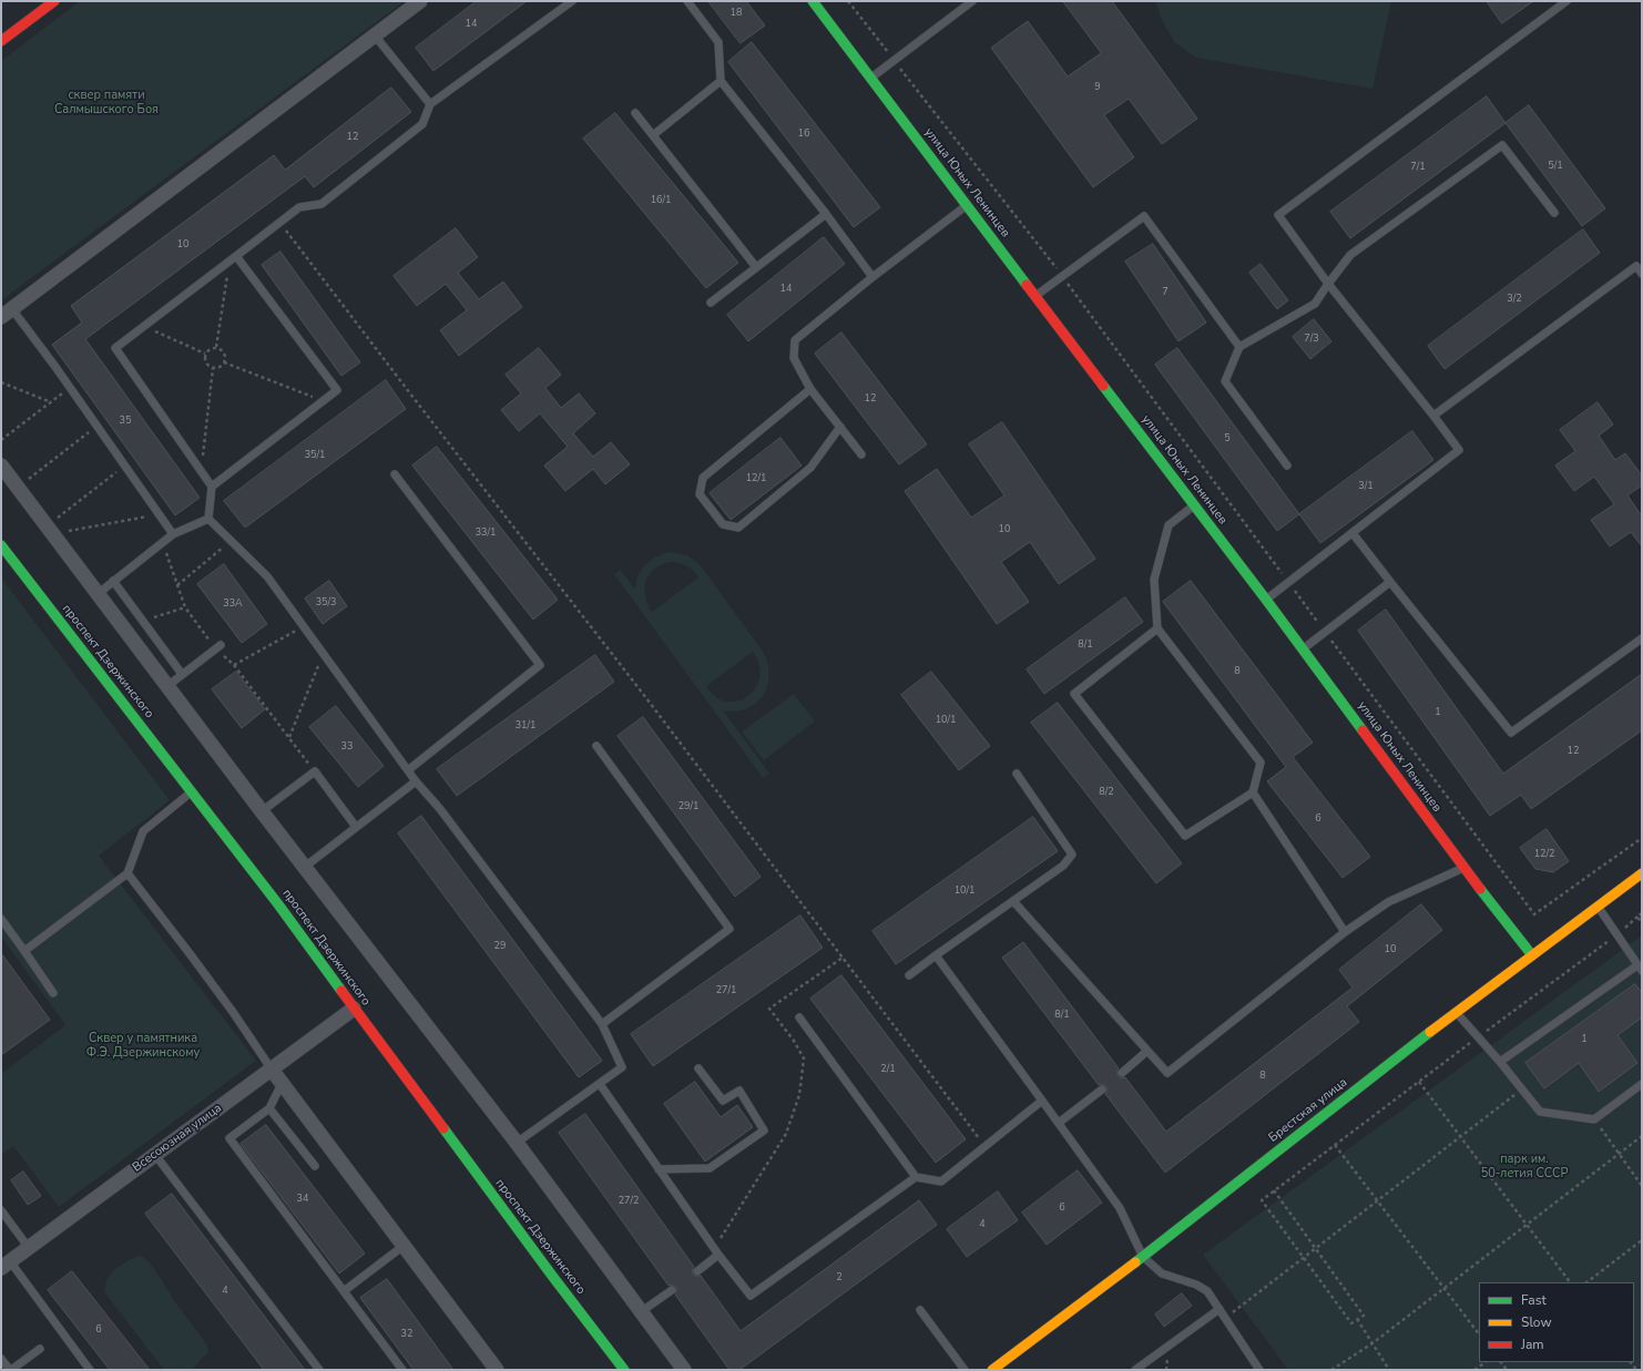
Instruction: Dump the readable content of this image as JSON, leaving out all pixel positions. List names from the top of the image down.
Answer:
{
  "streets": {
    "street": [
      "улица Юных Ленинцев",
      "проспект Дзержинского",
      "Брестская улица",
      "Всесоюзная улица"
    ]
  },
  "crossings": [
    ["улица Юных Ленинцев", "Брестская улица"],
    ["проспект Дзержинского", "Всесоюзная улица"]
  ],
  "parks": ["сквер памяти Салмышского Боя", "Сквер у памятника Ф.Э. Дзержинскому", "парк им. 50-летия СССР"],
  "house_numbers": [
    "18",
    "14",
    "9",
    "16",
    "12",
    "5/1",
    "7/1",
    "16/1",
    "10",
    "14",
    "7",
    "3/2",
    "7/3",
    "12",
    "35",
    "5",
    "35/1",
    "12/1",
    "3/1",
    "10",
    "33/1",
    "35/3",
    "33А",
    "8/1",
    "8",
    "1",
    "10/1",
    "31/1",
    "33",
    "12",
    "8/2",
    "29/1",
    "6",
    "12/2",
    "10/1",
    "29",
    "10",
    "27/1",
    "8/1",
    "1",
    "2/1",
    "8",
    "34",
    "27/2",
    "6",
    "4",
    "2",
    "4",
    "6",
    "32"
  ],
  "legend": ["Fast", "Slow", "Jam"]
}
